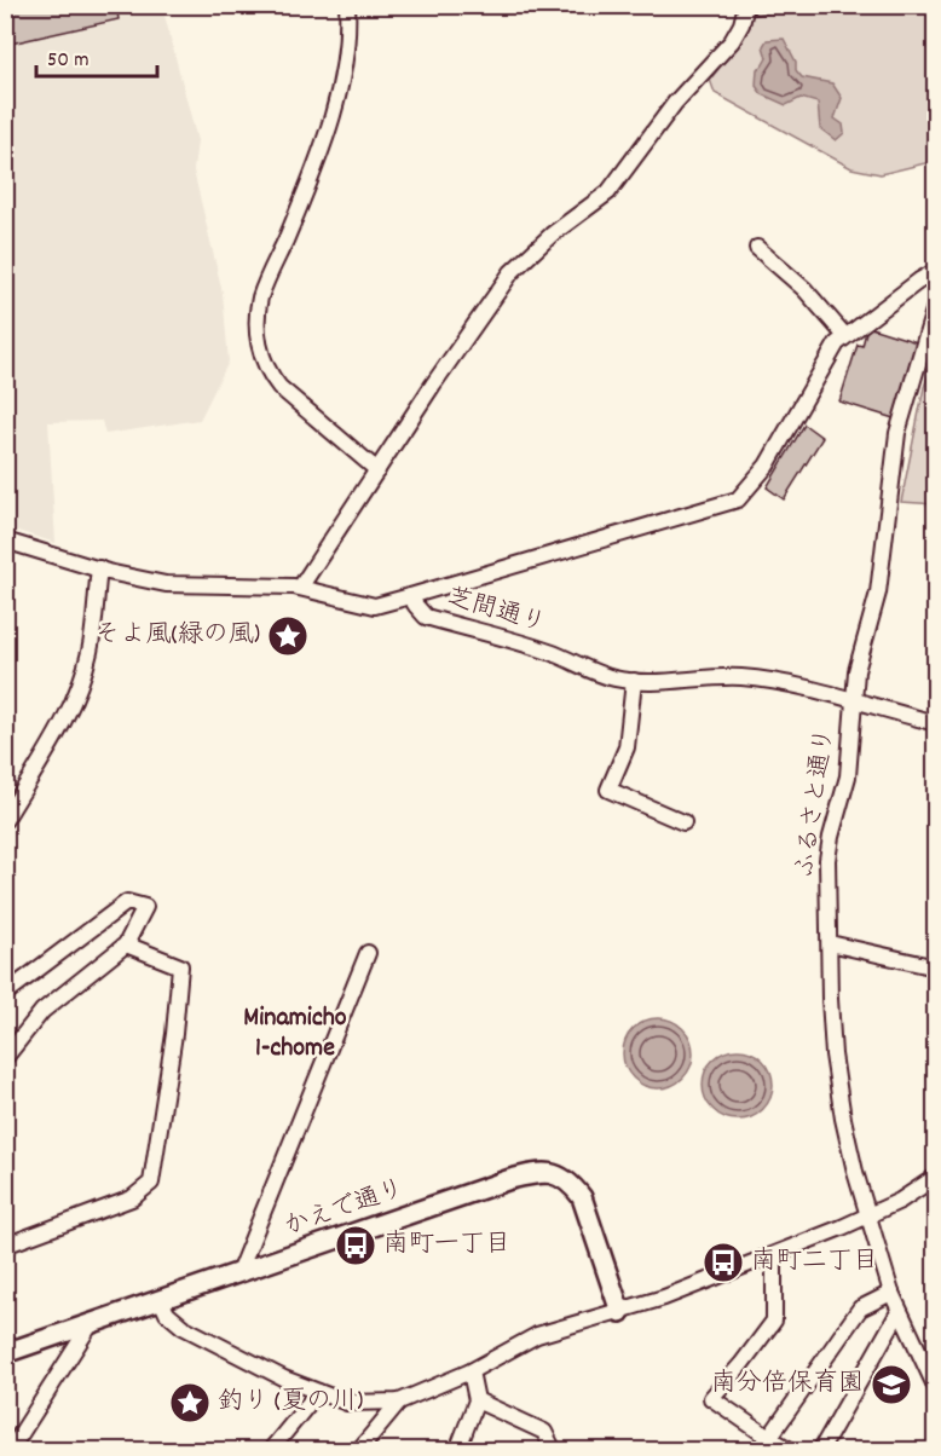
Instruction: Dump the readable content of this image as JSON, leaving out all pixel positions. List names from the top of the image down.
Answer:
{
  "streets": {
    "street": ["芝間通り", "ふるさと通り", "かえで通り"]
  },
  "crossings": [
    ["芝間通り", "ふるさと通り"]
  ],
  "districts": ["Minamicho 1-chome"],
  "places": {
    "place": ["そよ風(緑の風)", "釣り (夏の川)"],
    "bus stop": ["南町一丁目", "南町二丁目"],
    "school or university": ["南分倍保育園"]
  },
  "scale_bar": "50 m"
}
